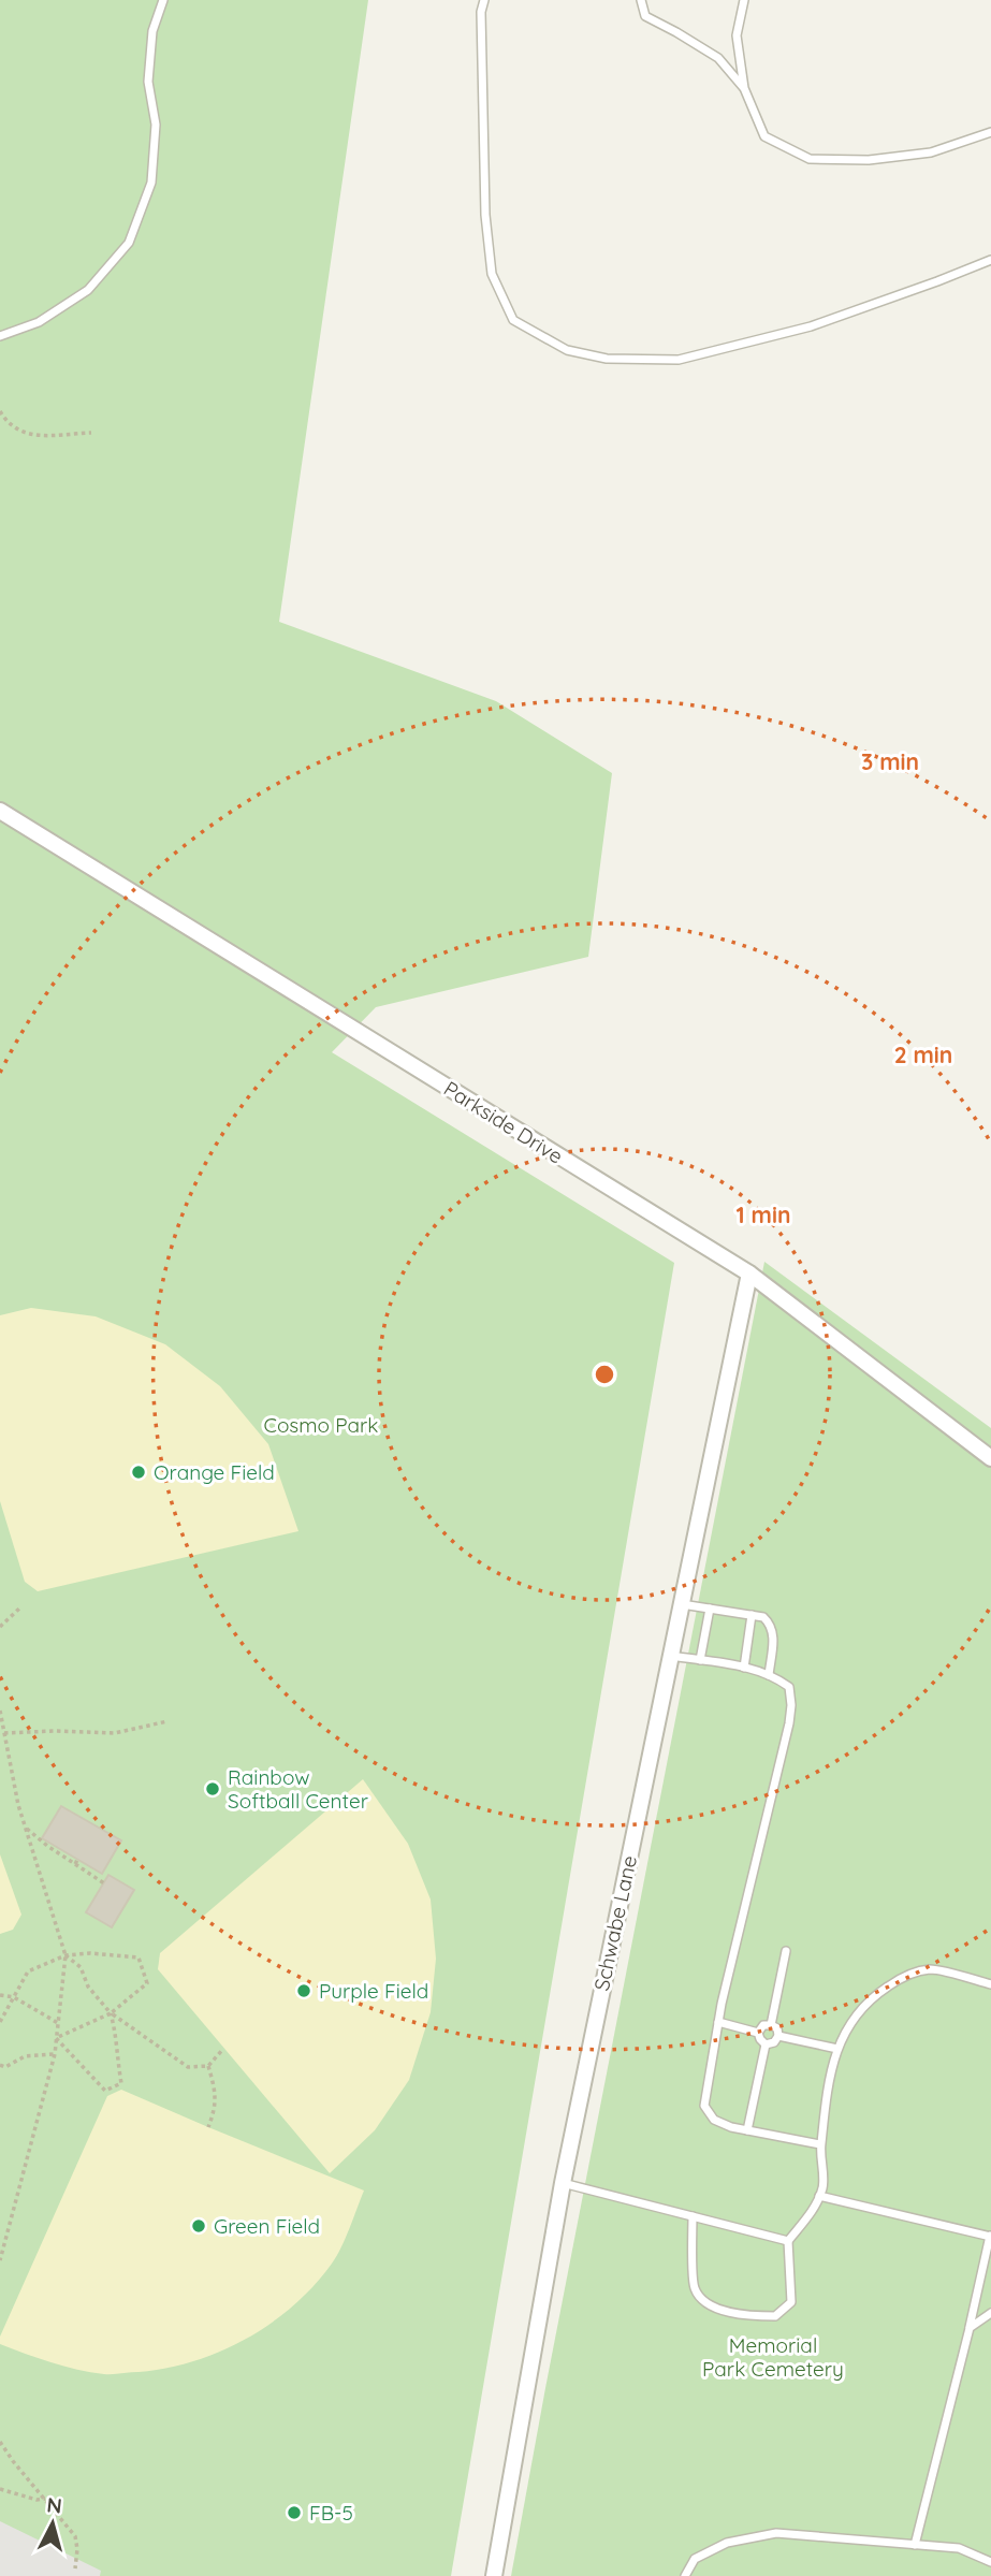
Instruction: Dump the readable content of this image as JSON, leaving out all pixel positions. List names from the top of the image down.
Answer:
{
  "streets": {
    "street": ["Parkside Drive", "Schwabe Lane"]
  },
  "crossings": [
    ["Parkside Drive", "Schwabe Lane"]
  ],
  "parks": ["Cosmo Park", "Memorial Park Cemetery"],
  "places": [
    "Orange Field",
    "Rainbow Softball Center",
    "Purple Field",
    "Green Field",
    "FB-5"
  ],
  "north": "top",
  "rings": ["3 min", "2 min", "1 min"]
}
